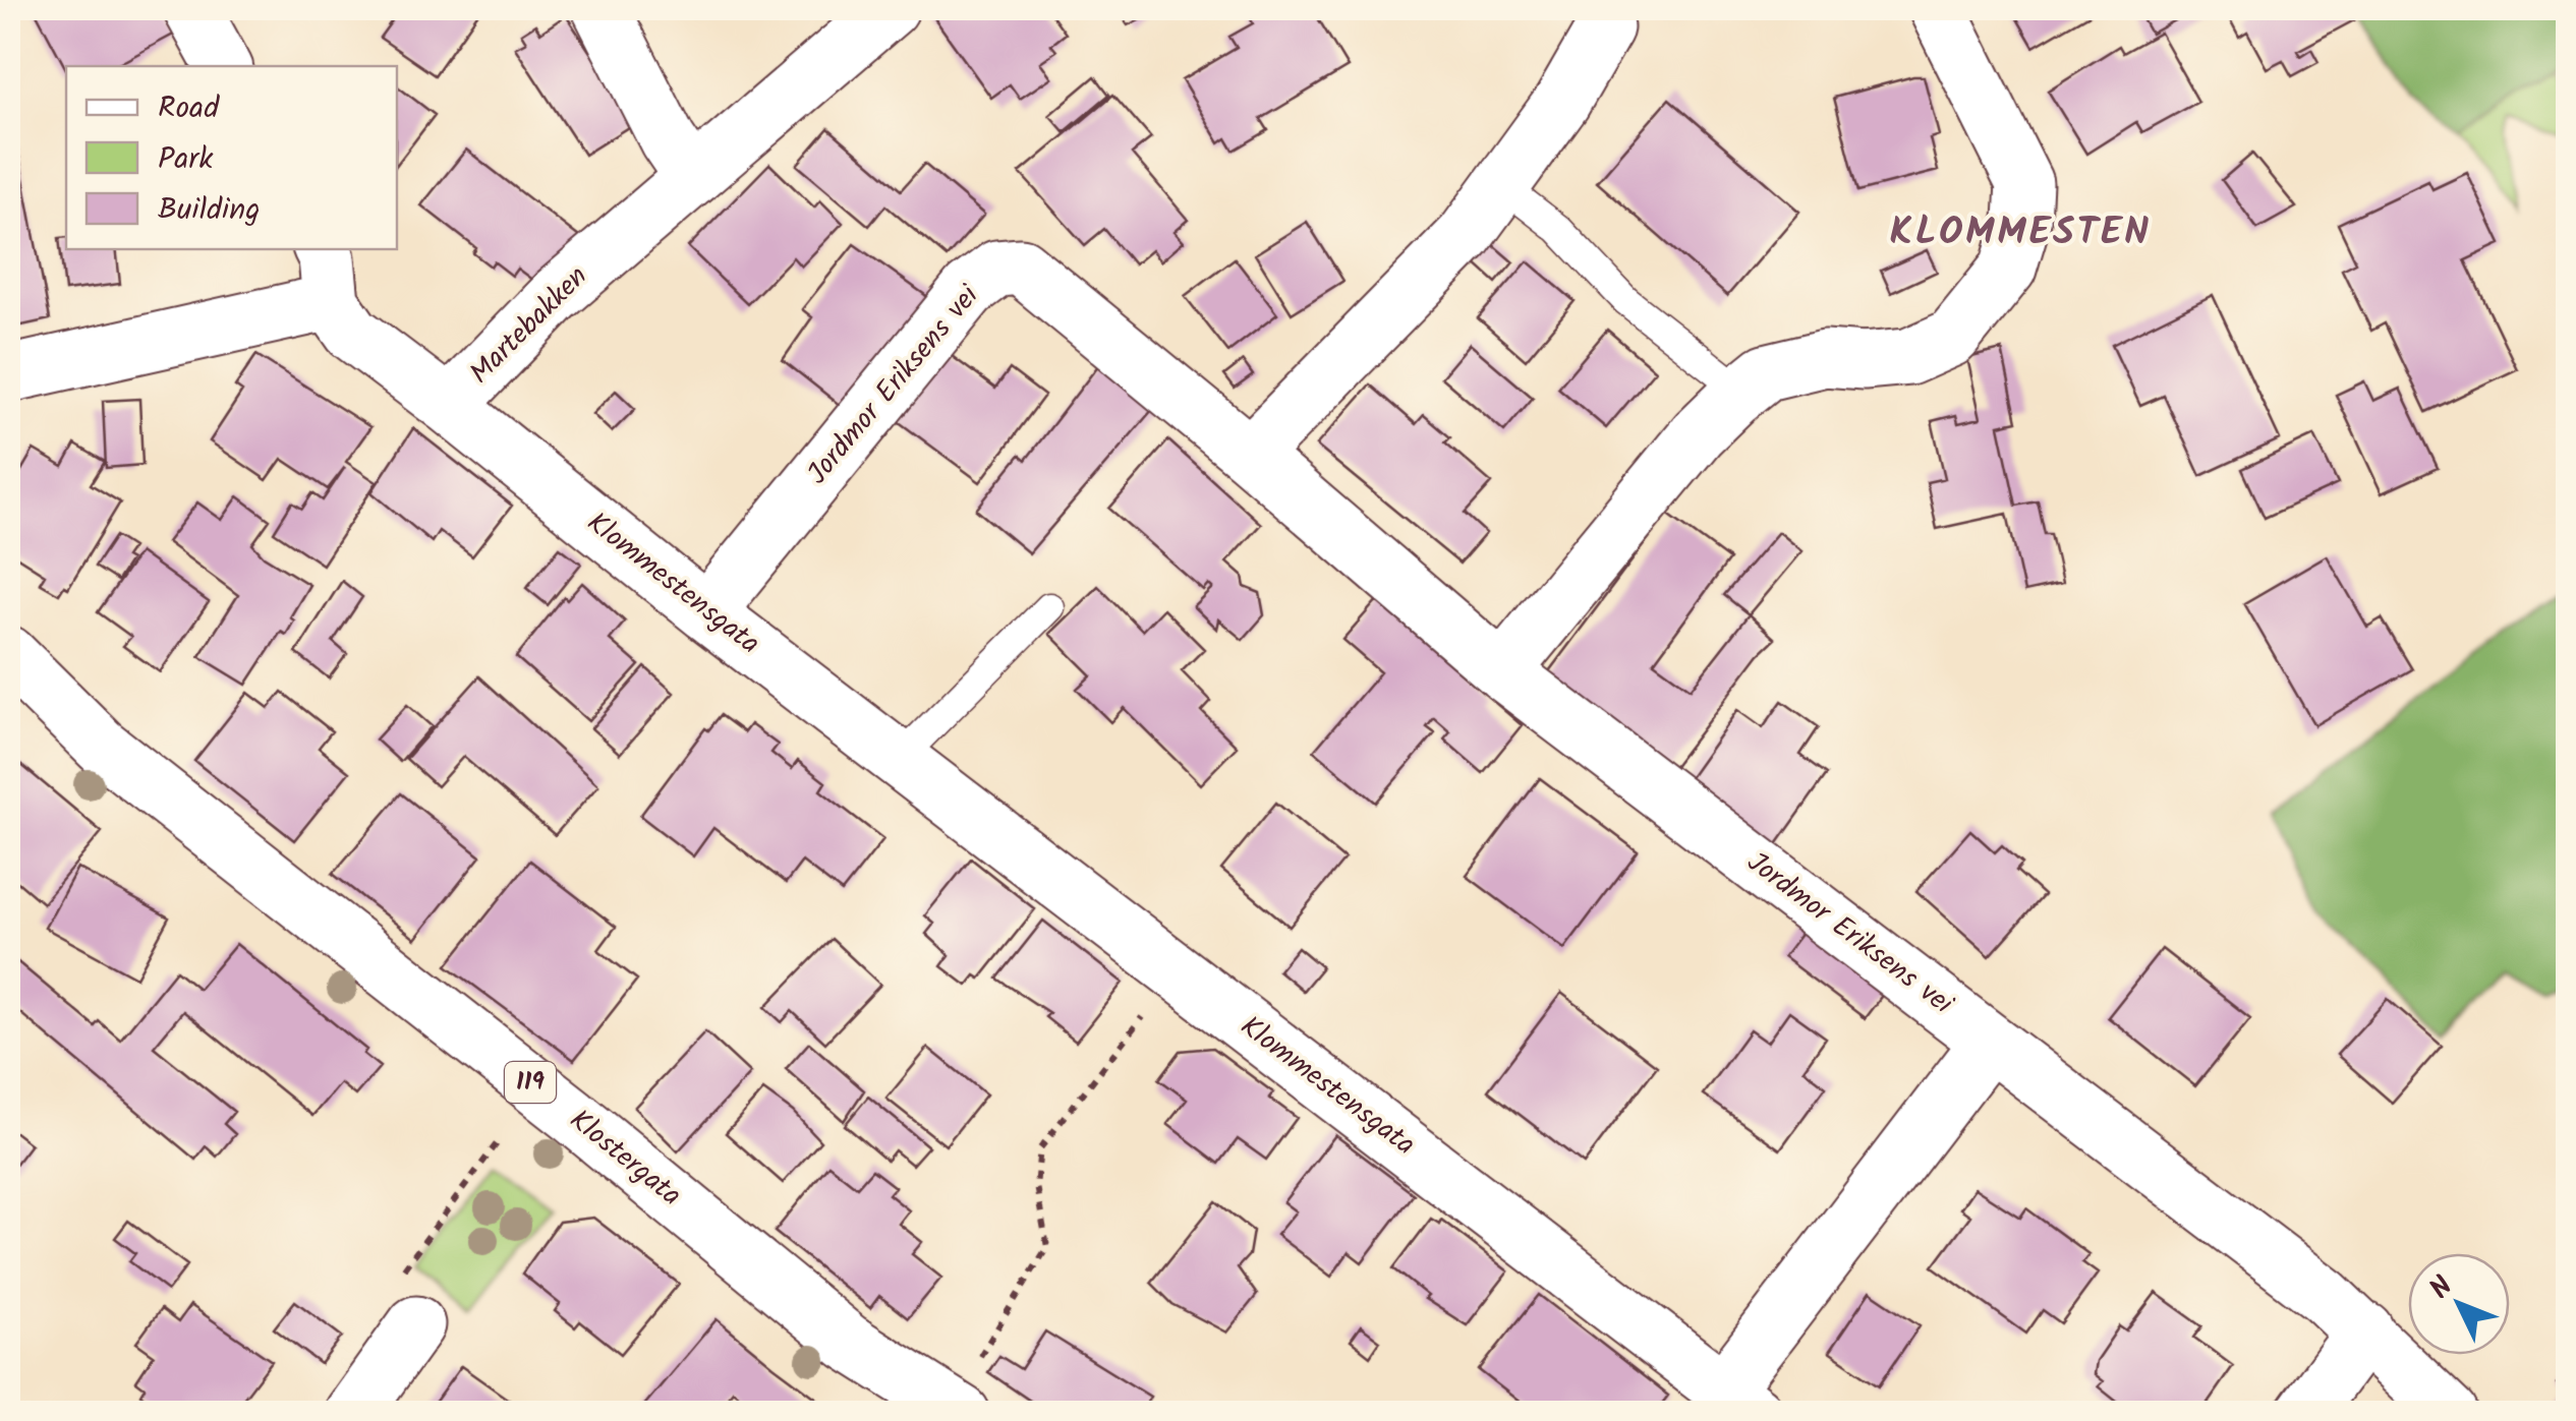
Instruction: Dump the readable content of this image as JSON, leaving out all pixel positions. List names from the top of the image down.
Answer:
{
  "streets": {
    "street": [
      "Martebakken",
      "Jordmor Eriksens vei",
      "Klommestensgata",
      "119",
      "Klostergata"
    ]
  },
  "crossings": [
    ["Martebakken", "Klommestensgata"],
    ["Jordmor Eriksens vei", "Klommestensgata"]
  ],
  "districts": ["KLOMMESTEN"],
  "legend": ["Road", "Park", "Building"],
  "north": "top left"
}
